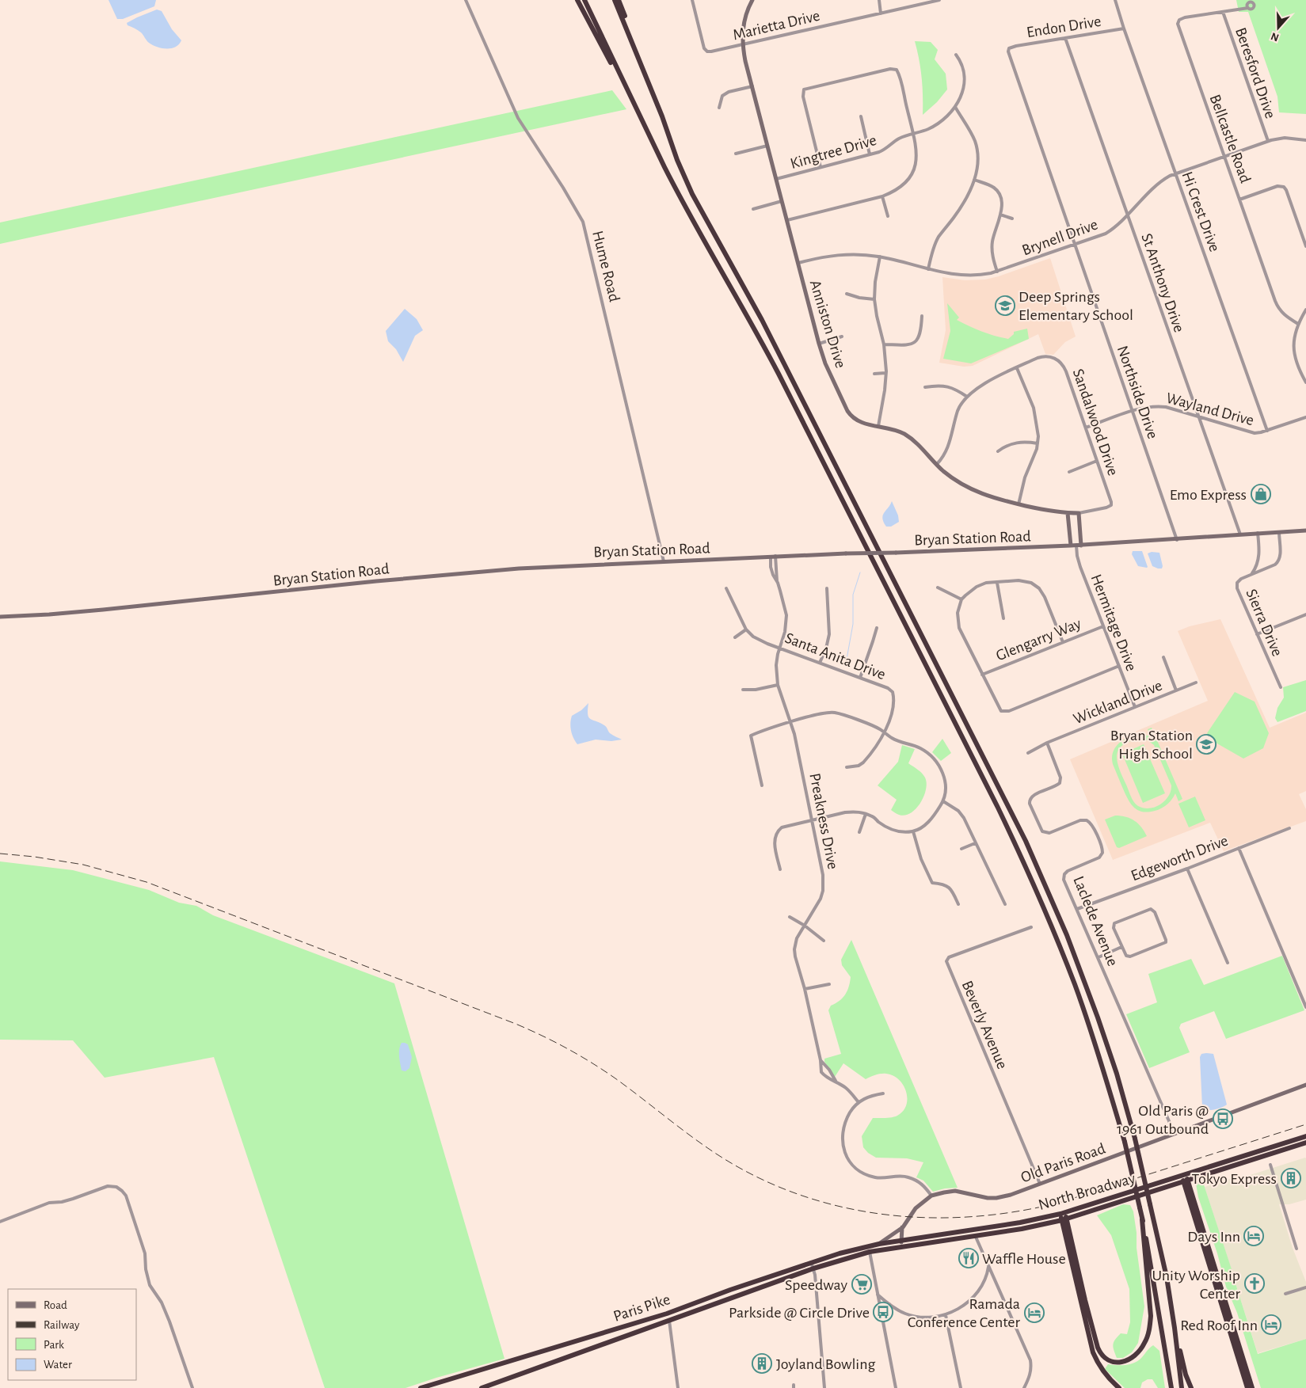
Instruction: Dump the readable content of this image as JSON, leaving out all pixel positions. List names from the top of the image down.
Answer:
{
  "streets": {
    "highway": ["North Broadway", "Paris Pike"],
    "main road": ["Anniston Drive", "Bryan Station Road", "Old Paris Road"],
    "street": [
      "Marietta Drive",
      "Endon Drive",
      "Beresford Drive",
      "Bellcastle Road",
      "Kingtree Drive",
      "Hi Crest Drive",
      "Brynell Drive",
      "Hume Road",
      "St Anthony Drive",
      "Northside Drive",
      "Wayland Drive",
      "Sandalwood Drive",
      "Hermitage Drive",
      "Sierra Drive",
      "Glengarry Way",
      "Santa Anita Drive",
      "Wickland Drive",
      "Preakness Drive",
      "Edgeworth Drive",
      "Laclede Avenue",
      "Beverly Avenue"
    ]
  },
  "crossings": [
    ["Marietta Drive", "Anniston Drive"],
    ["Endon Drive", "Hi Crest Drive"],
    ["Endon Drive", "St Anthony Drive"],
    ["Endon Drive", "Northside Drive"],
    ["Beresford Drive", "Bellcastle Road"],
    ["Beresford Drive", "Brynell Drive"],
    ["Bellcastle Road", "Brynell Drive"],
    ["Kingtree Drive", "Anniston Drive"],
    ["Hi Crest Drive", "Brynell Drive"],
    ["Hi Crest Drive", "Wayland Drive"],
    ["Brynell Drive", "St Anthony Drive"],
    ["Brynell Drive", "Anniston Drive"],
    ["Brynell Drive", "Northside Drive"],
    ["Hume Road", "Bryan Station Road"],
    ["St Anthony Drive", "Wayland Drive"],
    ["St Anthony Drive", "Bryan Station Road"],
    ["Anniston Drive", "Sandalwood Drive"],
    ["Northside Drive", "Wayland Drive"],
    ["Northside Drive", "Bryan Station Road"],
    ["Wayland Drive", "Sandalwood Drive"],
    ["Bryan Station Road", "Hermitage Drive"],
    ["Bryan Station Road", "Sierra Drive"],
    ["Bryan Station Road", "Preakness Drive"],
    ["Hermitage Drive", "Glengarry Way"],
    ["Hermitage Drive", "Wickland Drive"],
    ["Santa Anita Drive", "Preakness Drive"],
    ["Wickland Drive", "Laclede Avenue"],
    ["Edgeworth Drive", "Laclede Avenue"],
    ["Laclede Avenue", "Old Paris Road"],
    ["Beverly Avenue", "Old Paris Road"],
    ["Old Paris Road", "North Broadway"],
    ["Old Paris Road", "Paris Pike"],
    ["North Broadway", "Paris Pike"]
  ],
  "places": {
    "school or university": ["Deep Springs Elementary School", "Bryan Station High School"],
    "shop": ["Emo Express"],
    "bus stop": ["Old Paris @ 1961 Outbound", "Parkside @ Circle Drive"],
    "building": ["Tokyo Express", "Joyland Bowling"],
    "hotel": ["Days Inn", "Ramada Conference Center", "Red Roof Inn"],
    "restaurant": ["Waffle House"],
    "church": ["Unity Worship Center"],
    "supermarket": ["Speedway"]
  },
  "legend": [
    "Road",
    "Railway",
    "Park",
    "Water"
  ],
  "north": "bottom"
}
